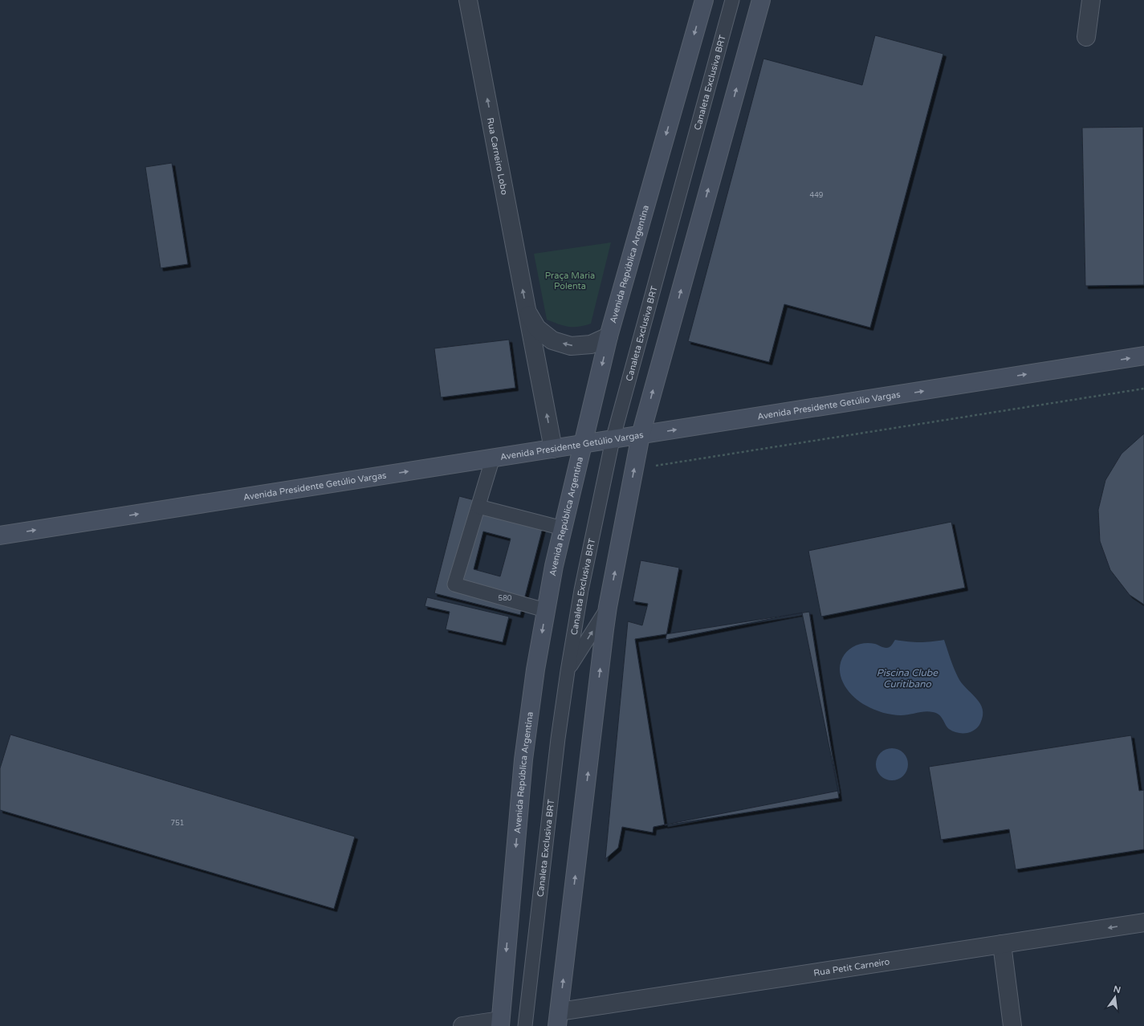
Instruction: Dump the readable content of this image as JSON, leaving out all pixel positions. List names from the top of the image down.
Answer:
{
  "streets": {
    "street": [
      "Rua Carneiro Lobo",
      "Avenida República Argentina",
      "Avenida Presidente Getúlio Vargas",
      "Rua Petit Carneiro"
    ],
    "lane": ["Canaleta Exclusiva BRT"]
  },
  "crossings": [
    ["Canaleta Exclusiva BRT", "Avenida Presidente Getúlio Vargas"],
    ["Rua Carneiro Lobo", "Avenida República Argentina"],
    ["Rua Carneiro Lobo", "Avenida Presidente Getúlio Vargas"],
    ["Avenida República Argentina", "Avenida Presidente Getúlio Vargas"]
  ],
  "one_way": ["Rua Carneiro Lobo", "Avenida Presidente Getúlio Vargas"],
  "water": ["Piscina Clube Curitibano"],
  "parks": ["Praça Maria Polenta"],
  "house_numbers": ["449", "580", "751"],
  "north": "top"
}
